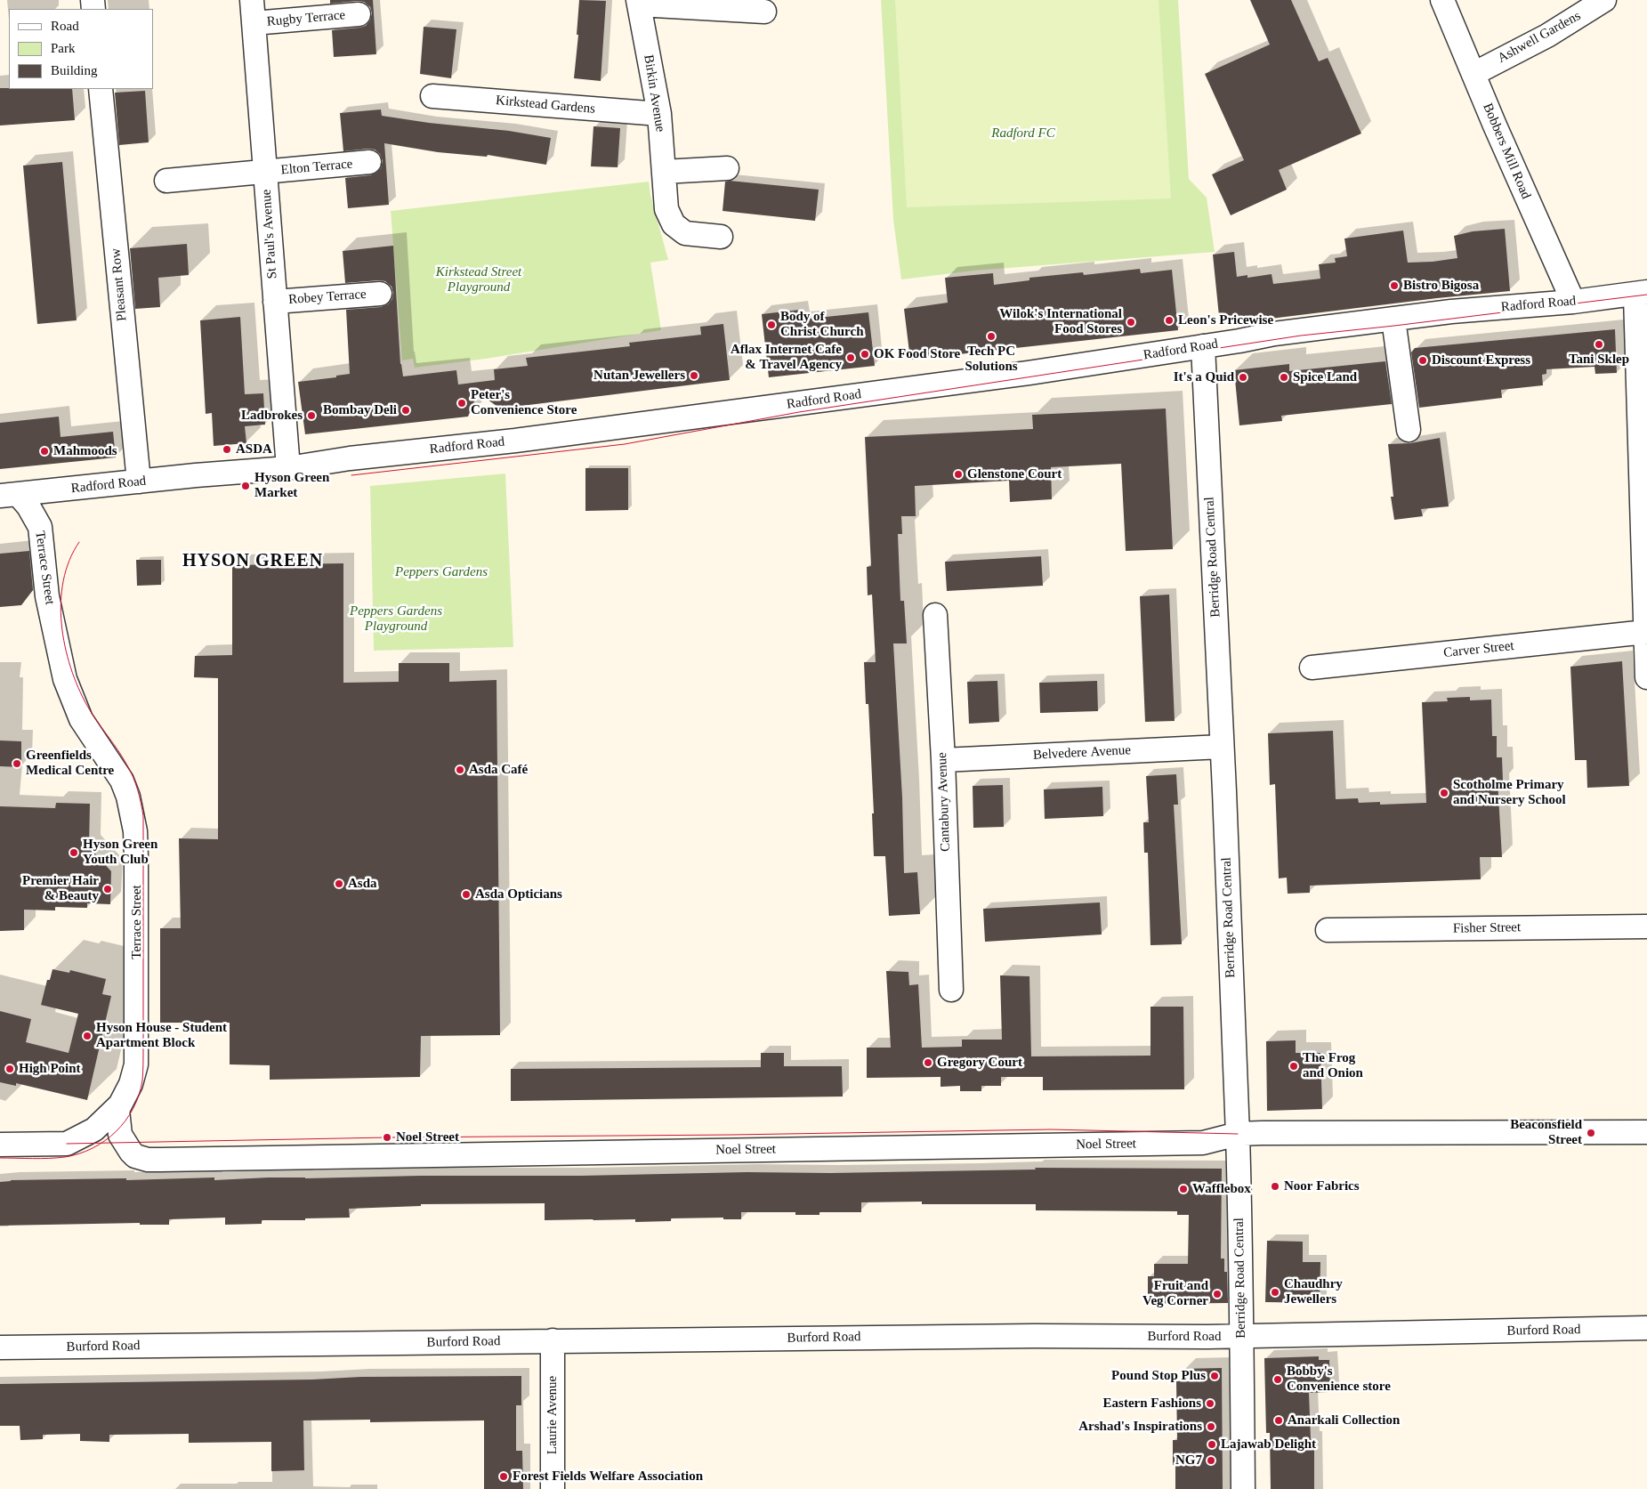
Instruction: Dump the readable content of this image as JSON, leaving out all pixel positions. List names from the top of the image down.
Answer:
{
  "streets": {
    "street": [
      "Rugby Terrace",
      "Ashwell Gardens",
      "Birkin Avenue",
      "Kirkstead Gardens",
      "Bobbers Mill Road",
      "Elton Terrace",
      "St Paul's Avenue",
      "Pleasant Row",
      "Robey Terrace",
      "Radford Road",
      "Berridge Road Central",
      "Terrace Street",
      "Carver Street",
      "Belvedere Avenue",
      "Cantabury Avenue",
      "Fisher Street",
      "Noel Street",
      "Burford Road",
      "Laurie Avenue"
    ]
  },
  "crossings": [
    ["Rugby Terrace", "St Paul's Avenue"],
    ["Ashwell Gardens", "Bobbers Mill Road"],
    ["Birkin Avenue", "Kirkstead Gardens"],
    ["Bobbers Mill Road", "Radford Road"],
    ["Elton Terrace", "St Paul's Avenue"],
    ["St Paul's Avenue", "Robey Terrace"],
    ["St Paul's Avenue", "Radford Road"],
    ["Pleasant Row", "Radford Road"],
    ["Radford Road", "Berridge Road Central"],
    ["Radford Road", "Terrace Street"],
    ["Berridge Road Central", "Belvedere Avenue"],
    ["Berridge Road Central", "Noel Street"],
    ["Berridge Road Central", "Burford Road"],
    ["Terrace Street", "Noel Street"],
    ["Belvedere Avenue", "Cantabury Avenue"],
    ["Burford Road", "Laurie Avenue"]
  ],
  "districts": ["HYSON GREEN"],
  "parks": [
    "Radford FC",
    "Kirkstead Street Playground",
    "Peppers Gardens",
    "Peppers Gardens Playground"
  ],
  "places": [
    "Bistro Bigosa",
    "Leon's Pricewise",
    "Wilok's International Food Stores",
    "Body of Christ Church",
    "Tech PC Solutions",
    "Tani Sklep",
    "OK Food Store",
    "Aflax Internet Cafe & Travel Agency",
    "Discount Express",
    "Nutan Jewellers",
    "It's a Quid",
    "Spice Land",
    "Peter's Convenience Store",
    "Bombay Deli",
    "Ladbrokes",
    "ASDA",
    "Mahmoods",
    "Glenstone Court",
    "Hyson Green Market",
    "Greenfields Medical Centre",
    "Asda Café",
    "Scotholme Primary and Nursery School",
    "Hyson Green Youth Club",
    "Asda",
    "Premier Hair & Beauty",
    "Asda Opticians",
    "Hyson House - Student Apartment Block",
    "Gregory Court",
    "The Frog and Onion",
    "High Point",
    "Beaconsfield Street",
    "Noel Street",
    "Noor Fabrics",
    "Wafflebox",
    "Chaudhry Jewellers",
    "Fruit and Veg Corner",
    "Pound Stop Plus",
    "Bobby's Convenience store",
    "Eastern Fashions",
    "Anarkali Collection",
    "Arshad's Inspirations",
    "Lajawab Delight",
    "NG7",
    "Forest Fields Welfare Association"
  ],
  "legend": ["Road", "Park", "Building"]
}
